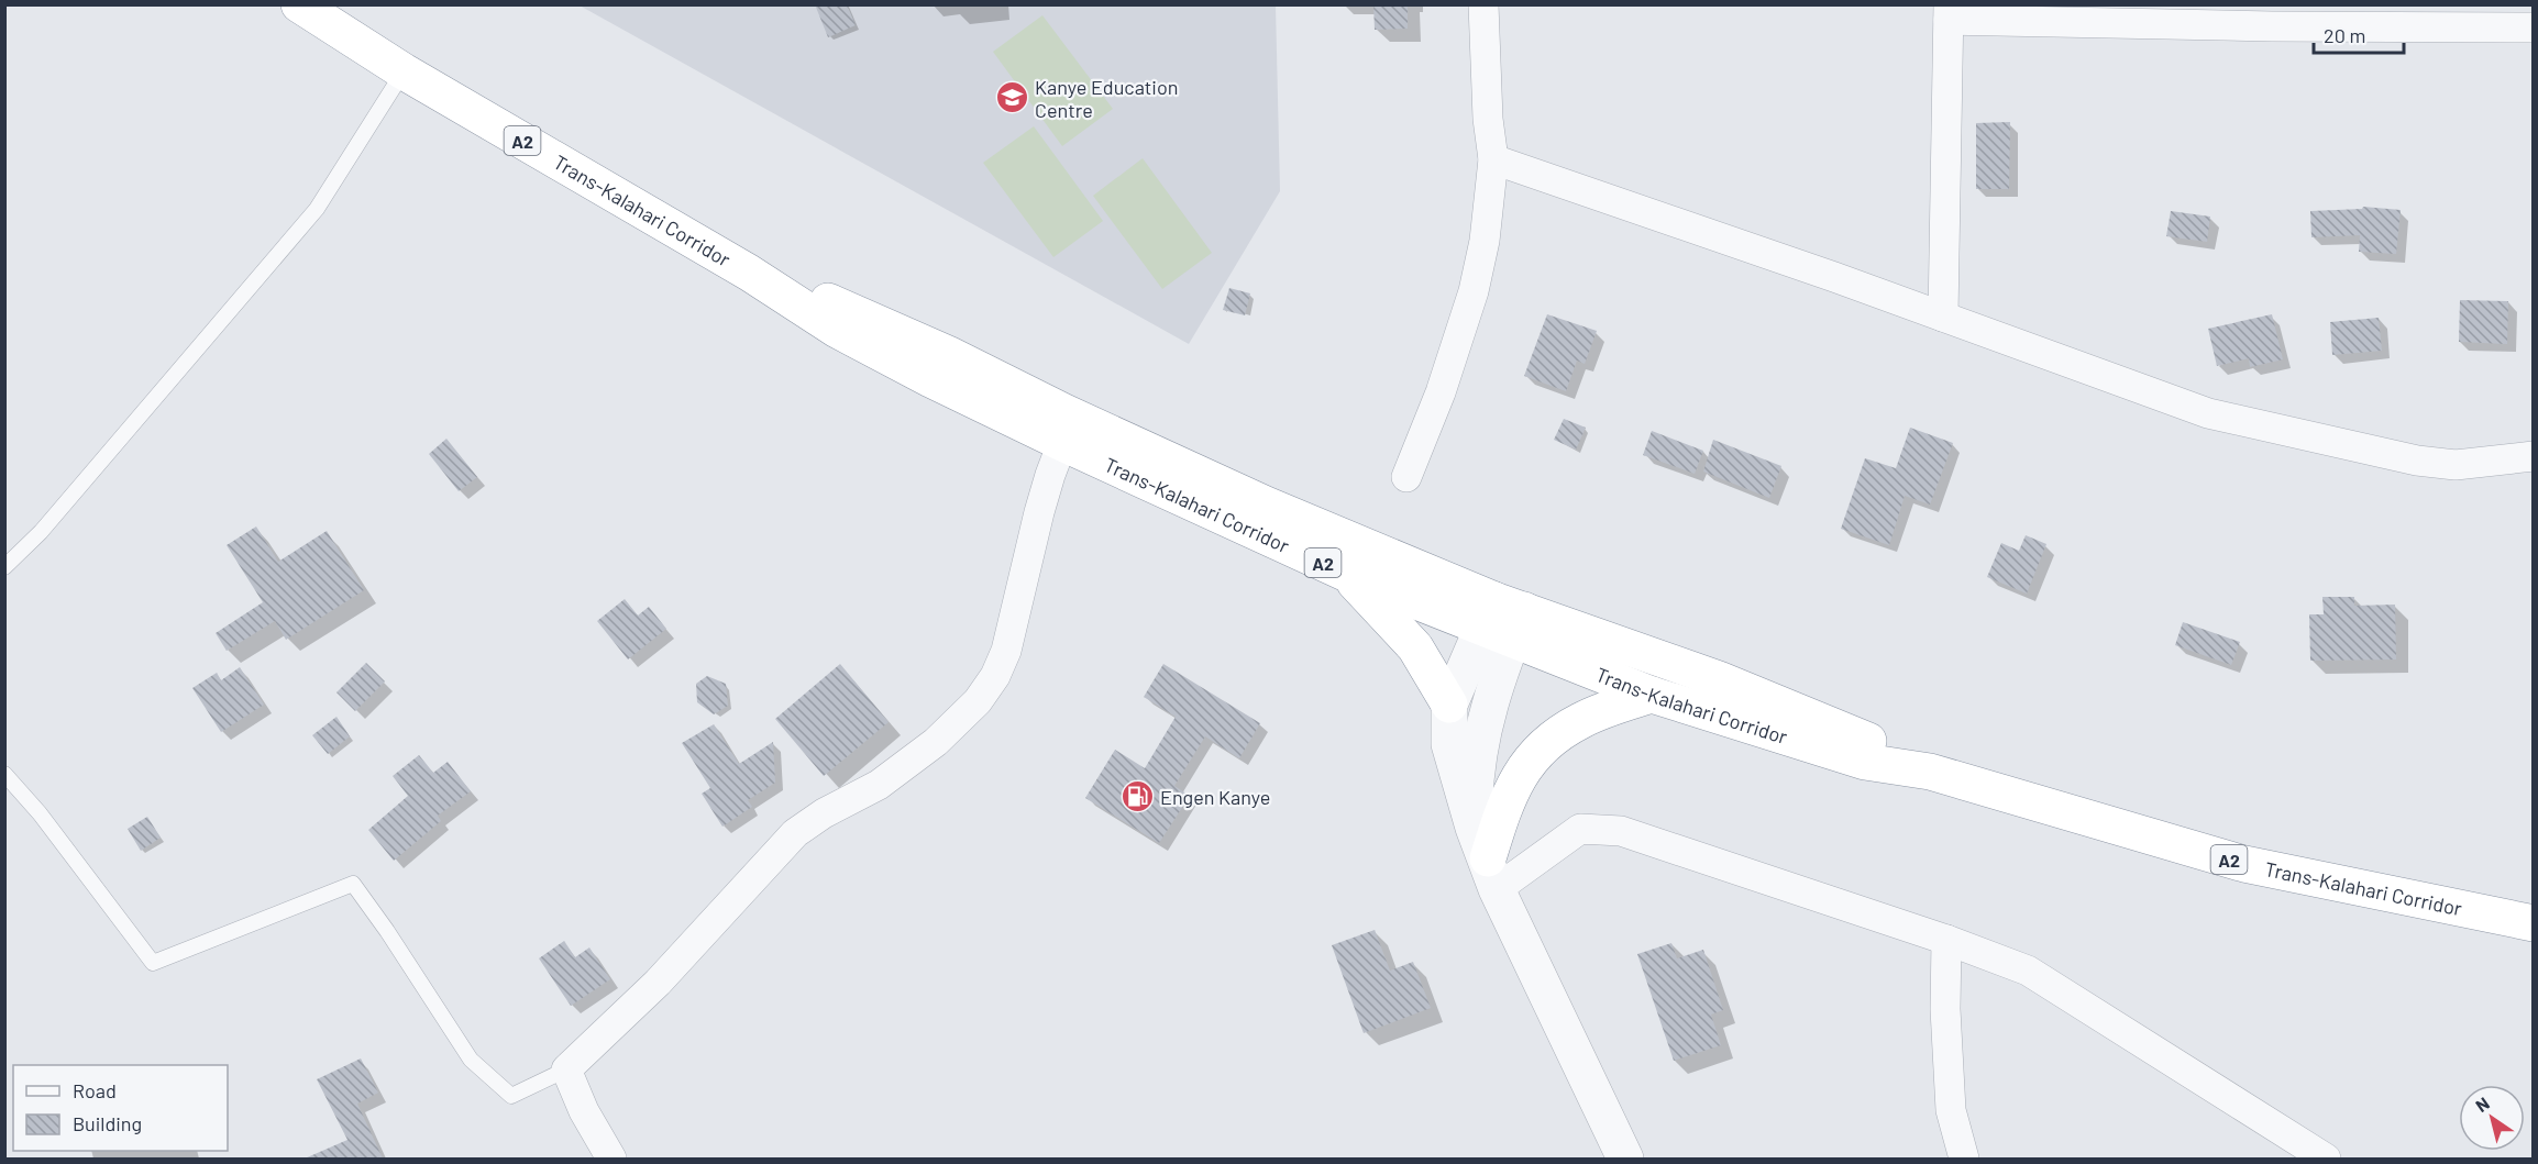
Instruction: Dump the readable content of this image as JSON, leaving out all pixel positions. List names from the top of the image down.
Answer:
{
  "streets": {
    "highway": ["A2", "Trans-Kalahari Corridor"]
  },
  "places": {
    "school or university": ["Kanye Education Centre"],
    "fuel station": ["Engen Kanye"]
  },
  "legend": ["Road", "Building"],
  "scale_bar": "20 m",
  "north": "top left"
}
